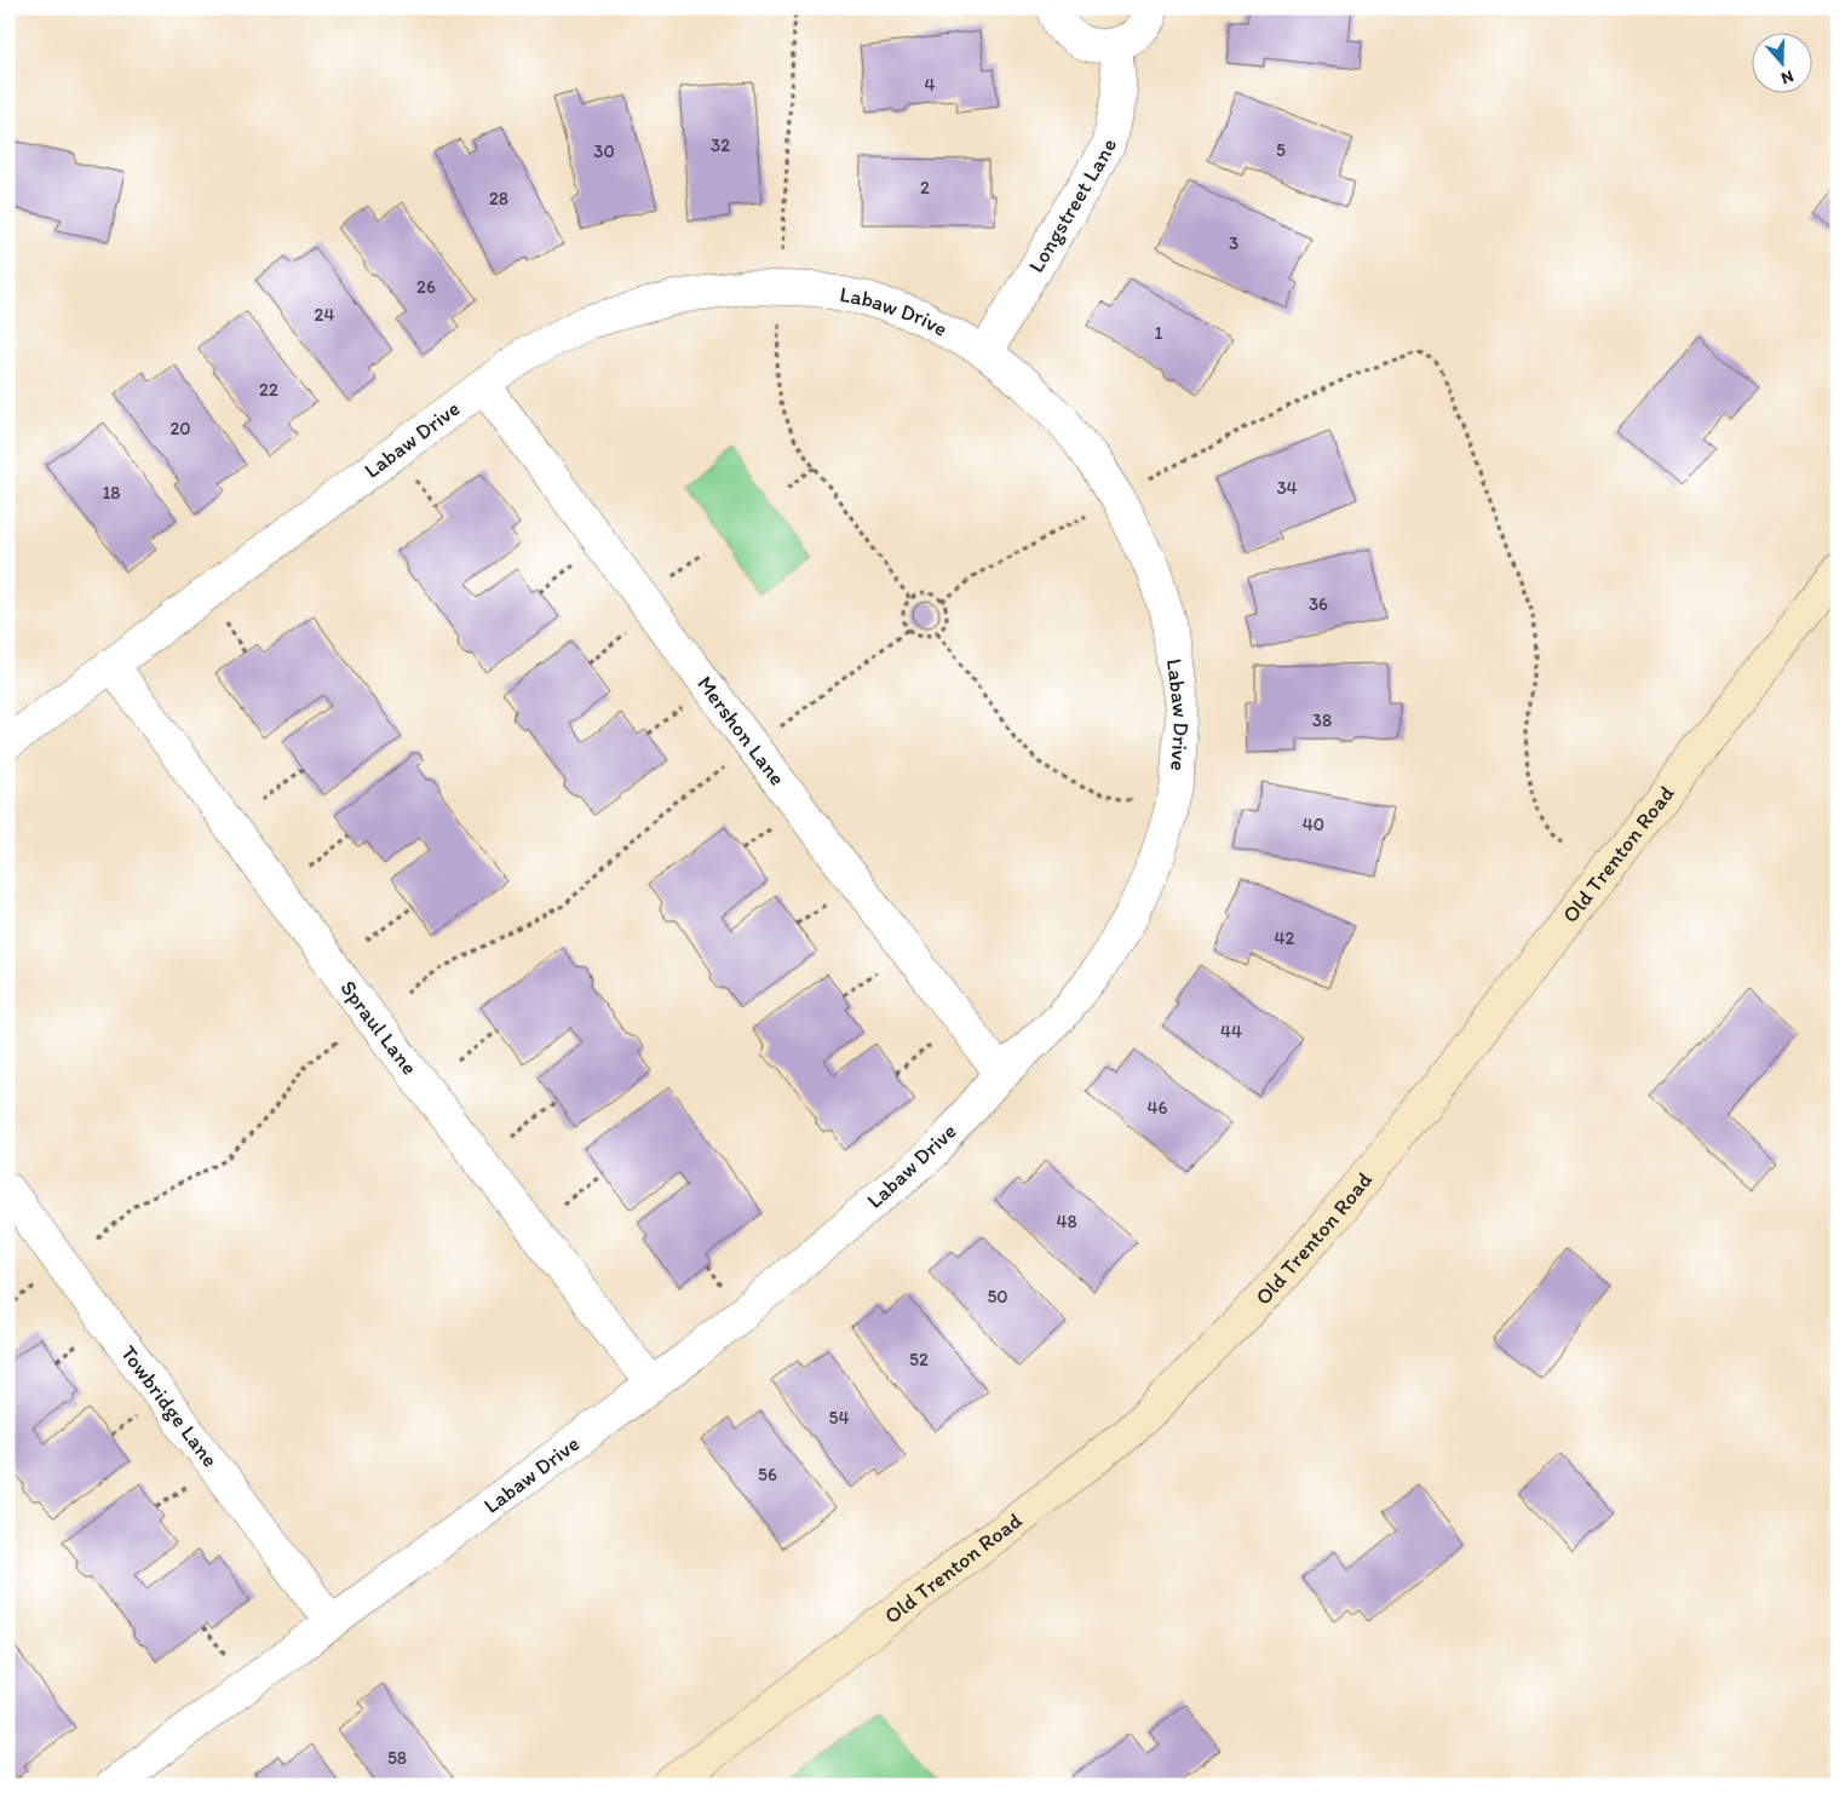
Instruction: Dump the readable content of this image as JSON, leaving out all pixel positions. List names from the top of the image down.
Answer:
{
  "streets": {
    "main road": ["Old Trenton Road"],
    "street": [
      "Longstreet Lane",
      "Labaw Drive",
      "Mershon Lane",
      "Spraul Lane",
      "Towbridge Lane"
    ]
  },
  "crossings": [
    ["Longstreet Lane", "Labaw Drive"],
    ["Labaw Drive", "Mershon Lane"],
    ["Labaw Drive", "Spraul Lane"],
    ["Labaw Drive", "Towbridge Lane"]
  ],
  "house_numbers": [
    "4",
    "32",
    "5",
    "30",
    "2",
    "28",
    "3",
    "26",
    "24",
    "1",
    "22",
    "20",
    "34",
    "18",
    "36",
    "38",
    "40",
    "42",
    "44",
    "46",
    "48",
    "50",
    "52",
    "54",
    "56",
    "58"
  ],
  "north": "bottom"
}
